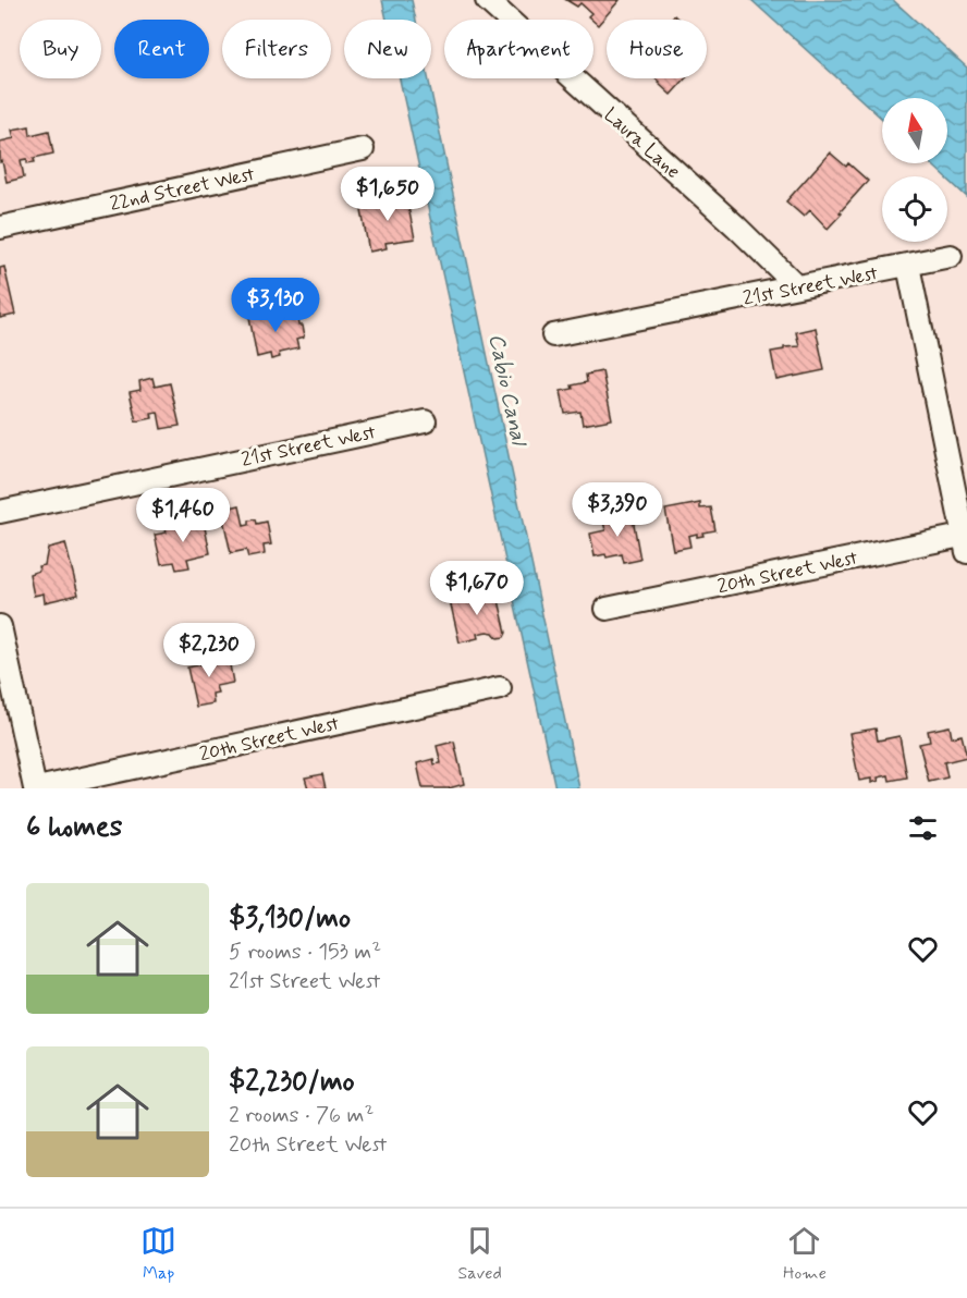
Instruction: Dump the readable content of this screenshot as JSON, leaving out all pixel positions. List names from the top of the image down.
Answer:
{
  "streets": {
    "street": [
      "Laura Lane",
      "22nd Street West",
      "21st Street West",
      "20th Street West"
    ]
  },
  "crossings": [
    ["Laura Lane", "21st Street West"]
  ],
  "water": ["Cabio Canal"],
  "north": "top",
  "page": {
    "chip": [
      "Buy",
      "Rent",
      "Filters",
      "New",
      "Apartment",
      "House"
    ],
    "price": [
      "$1,650",
      "$3,130",
      "$3,390",
      "$1,460",
      "$1,670",
      "$2,230"
    ],
    "heading": "6 homes",
    "list": [
      {
        "name": "$3,130/mo",
        "note": "5 rooms · 153 m² · 21st Street West"
      },
      {
        "name": "$2,230/mo",
        "note": "2 rooms · 76 m² · 20th Street West"
      }
    ],
    "tabs": ["Map", "Saved", "Home"]
  }
}
